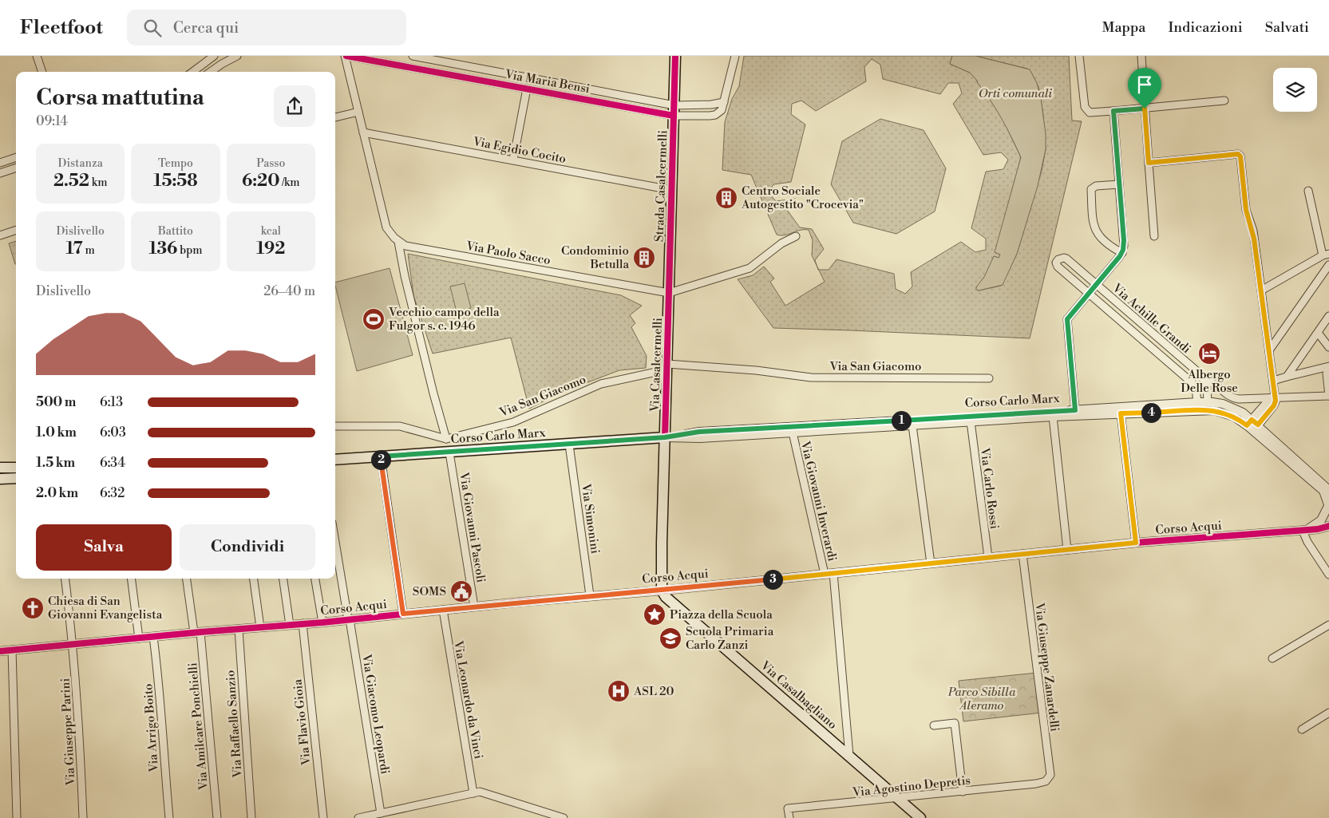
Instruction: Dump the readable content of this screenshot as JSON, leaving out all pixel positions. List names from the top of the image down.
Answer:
{
  "streets": {
    "main road": [
      "Strada Casalcermelli",
      "Via Casalcermelli",
      "Corso Carlo Marx",
      "Via Casalbagliano"
    ],
    "street": [
      "Via Maria Bensi",
      "Via Egidio Cocito",
      "Via Paolo Sacco",
      "Via Achille Grandi",
      "Via San Giacomo",
      "Via Carlo Rossi",
      "Via Giovanni Inverardi",
      "Via Simonini",
      "Via Giovanni Pascoli",
      "Corso Acqui",
      "Via Giuseppe Zanardelli",
      "Via Leonardo da Vinci",
      "Via Giacomo Leopardi",
      "Via Flavio Gioia",
      "Via Raffaello Sanzio",
      "Via Amilcare Ponchielli",
      "Via Arrigo Boito",
      "Via Giuseppe Parini",
      "Via Agostino Depretis"
    ]
  },
  "crossings": [
    ["Via Maria Bensi", "Strada Casalcermelli"],
    ["Via Egidio Cocito", "Strada Casalcermelli"],
    ["Strada Casalcermelli", "Via Paolo Sacco"],
    ["Strada Casalcermelli", "Via Casalcermelli"],
    ["Via Paolo Sacco", "Via Casalcermelli"],
    ["Via Achille Grandi", "Corso Carlo Marx"],
    ["Via Casalcermelli", "Via San Giacomo"],
    ["Via Casalcermelli", "Corso Carlo Marx"],
    ["Via Casalcermelli", "Corso Acqui"],
    ["Via Casalcermelli", "Via Casalbagliano"],
    ["Corso Carlo Marx", "Via Carlo Rossi"],
    ["Corso Carlo Marx", "Via Giovanni Inverardi"],
    ["Corso Carlo Marx", "Via Simonini"],
    ["Corso Carlo Marx", "Via Giovanni Pascoli"],
    ["Via Carlo Rossi", "Corso Acqui"],
    ["Via Giovanni Inverardi", "Corso Acqui"],
    ["Via Giovanni Inverardi", "Via Casalbagliano"],
    ["Via Simonini", "Corso Acqui"],
    ["Via Giovanni Pascoli", "Corso Acqui"],
    ["Corso Acqui", "Via Giuseppe Zanardelli"],
    ["Corso Acqui", "Via Casalbagliano"],
    ["Corso Acqui", "Via Leonardo da Vinci"],
    ["Corso Acqui", "Via Giacomo Leopardi"],
    ["Corso Acqui", "Via Flavio Gioia"],
    ["Corso Acqui", "Via Raffaello Sanzio"],
    ["Corso Acqui", "Via Amilcare Ponchielli"],
    ["Corso Acqui", "Via Arrigo Boito"],
    ["Corso Acqui", "Via Giuseppe Parini"],
    ["Via Giuseppe Zanardelli", "Via Agostino Depretis"],
    ["Via Casalbagliano", "Via Agostino Depretis"]
  ],
  "parks": ["Orti comunali", "Parco Sibilla Aleramo"],
  "places": {
    "building": ["Centro Sociale Autogestito \"Crocevia\"", "Condominio Betulla"],
    "sports": ["Vecchio campo della Fulgor s. c. 1946"],
    "hotel": ["Albergo Delle Rose"],
    "public building": ["SOMS"],
    "church": ["Chiesa di San Giovanni Evangelista"],
    "place": ["Piazza della Scuola"],
    "school or university": ["Scuola Primaria Carlo Zanzi"],
    "hospital": ["ASL 20"]
  },
  "page": {
    "header": "Fleetfoot",
    "search": "Cerca qui",
    "nav": ["Mappa", "Indicazioni", "Salvati"],
    "heading": ["Corsa mattutina", "09:14"],
    "stats": [
      ["Distanza", "2.52 km"],
      ["Tempo", "15:58"],
      ["Passo", "6:20 /km"],
      ["Dislivello", "17 m"],
      ["Battito", "136 bpm"],
      ["kcal", "192"]
    ],
    "chart": ["Dislivello", "26–40 m"],
    "list": [
      {
        "name": "500 m",
        "note": "6:13"
      },
      {
        "name": "1.0 km",
        "note": "6:03"
      },
      {
        "name": "1.5 km",
        "note": "6:34"
      },
      {
        "name": "2.0 km",
        "note": "6:32"
      }
    ],
    "pins": [
      "4",
      "1",
      "2",
      "3"
    ],
    "buttons": ["Salva", "Condividi"]
  }
}
